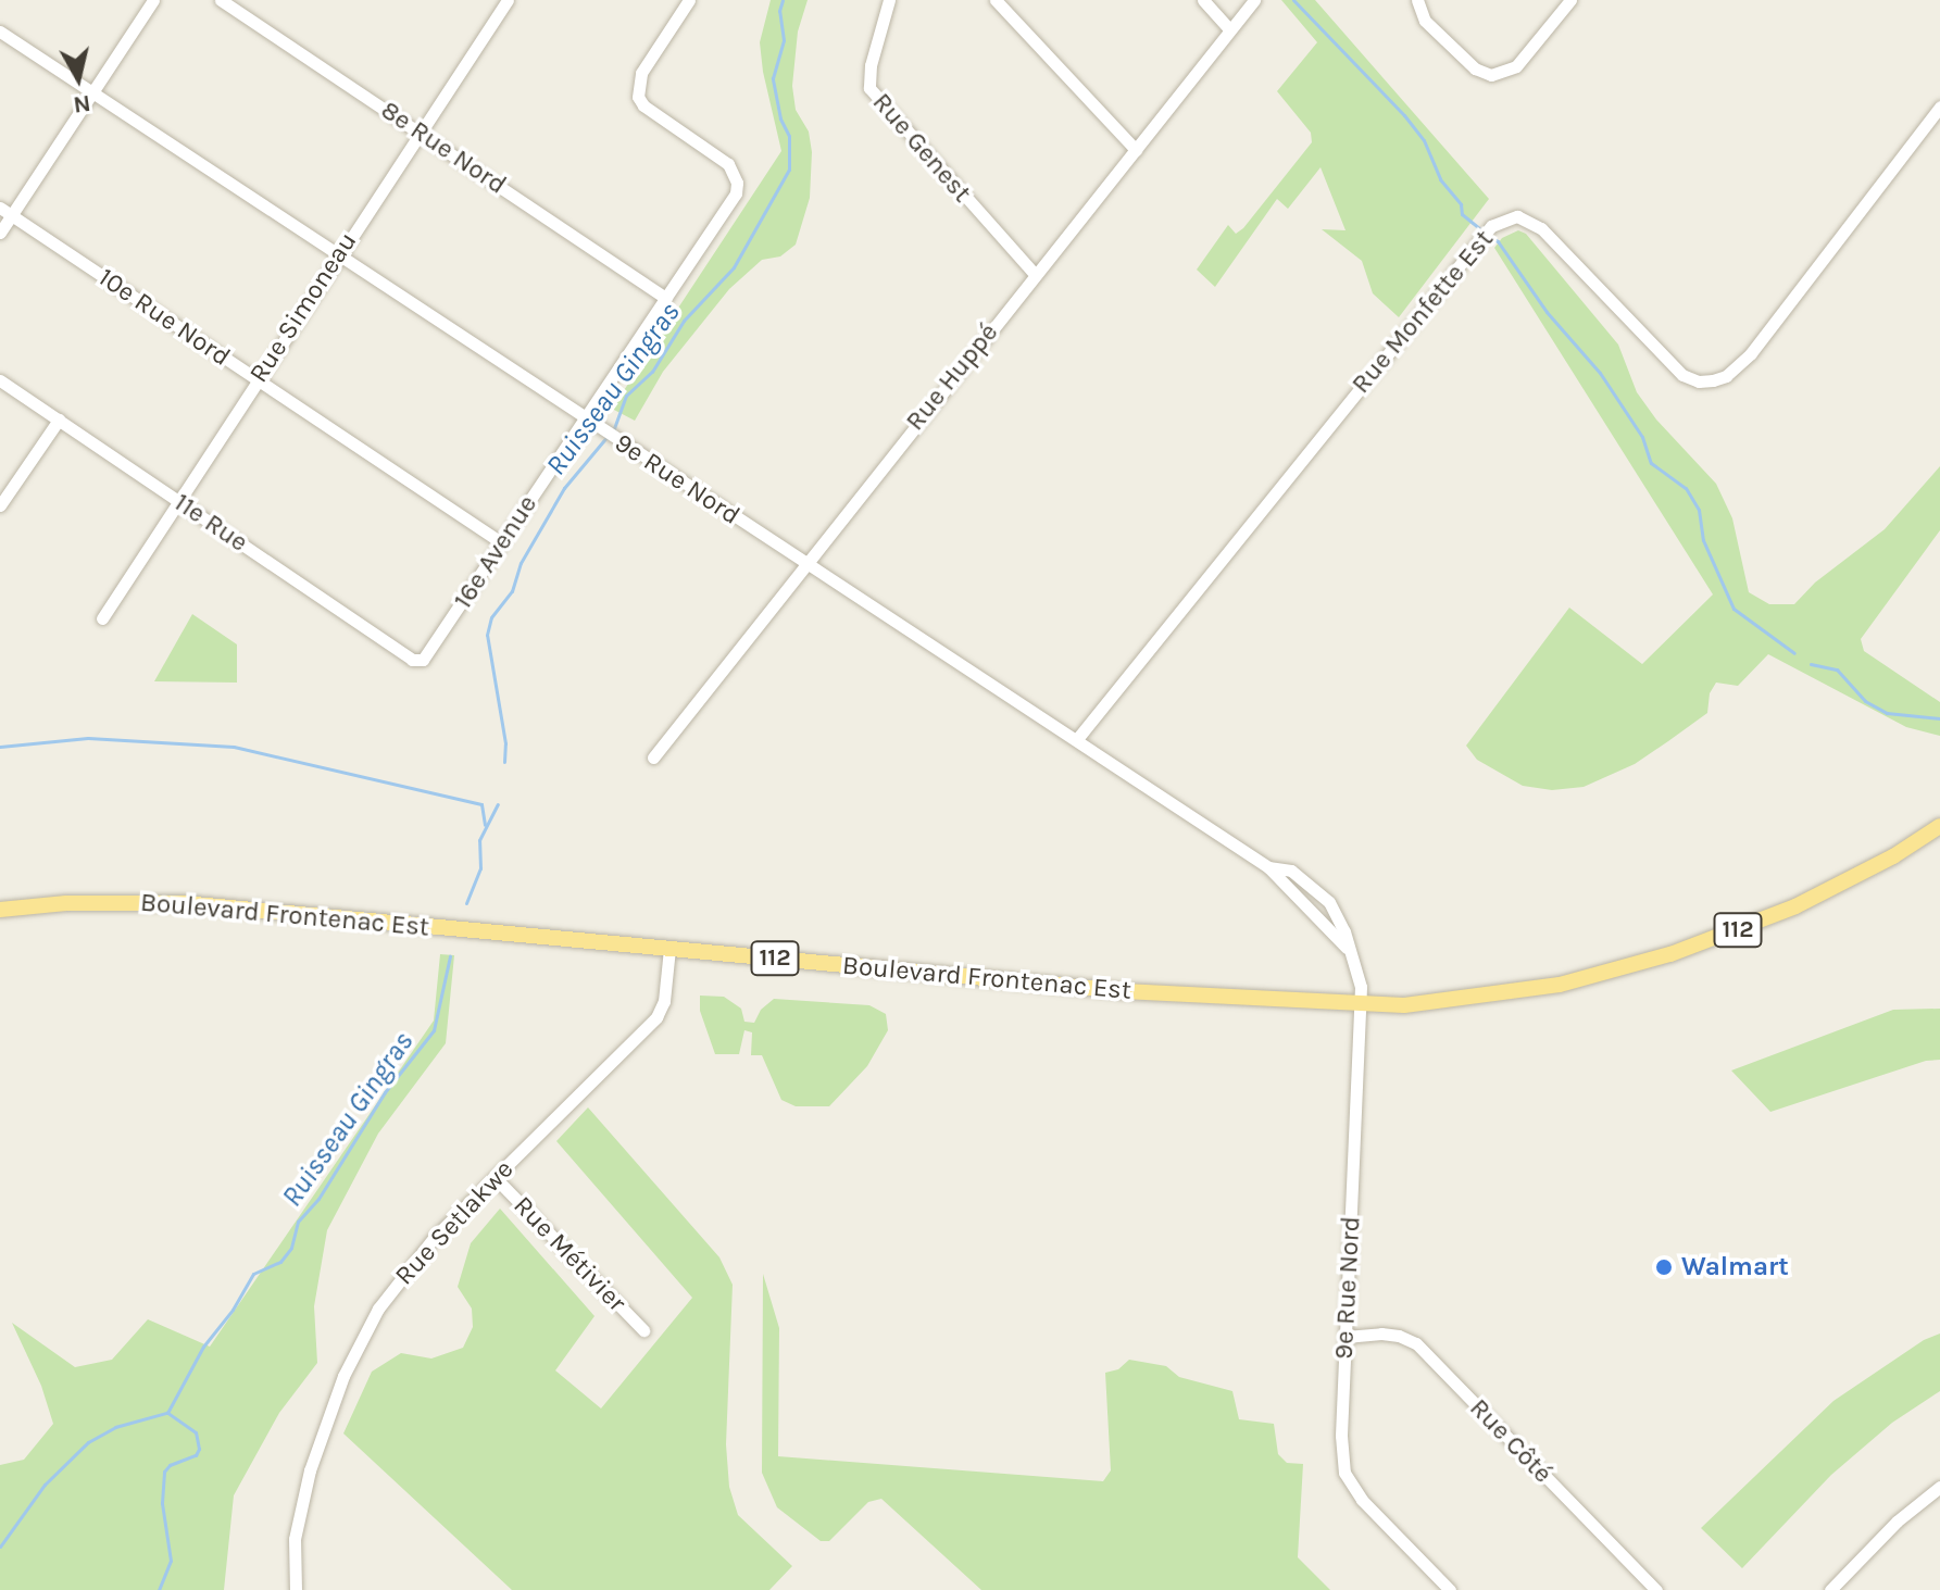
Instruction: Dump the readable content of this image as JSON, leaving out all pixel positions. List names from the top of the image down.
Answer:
{
  "streets": {
    "main road": ["Boulevard Frontenac Est", "112"],
    "street": [
      "8e Rue Nord",
      "Rue Genest",
      "Rue Simoneau",
      "Rue Monfette Est",
      "10e Rue Nord",
      "Rue Huppé",
      "9e Rue Nord",
      "11e Rue",
      "16e Avenue",
      "Rue Setlakwe",
      "Rue Métivier",
      "Rue Côté"
    ]
  },
  "crossings": [
    ["8e Rue Nord", "Rue Simoneau"],
    ["8e Rue Nord", "16e Avenue"],
    ["Rue Genest", "Rue Huppé"],
    ["Rue Simoneau", "10e Rue Nord"],
    ["Rue Simoneau", "9e Rue Nord"],
    ["Rue Simoneau", "11e Rue"],
    ["Rue Monfette Est", "9e Rue Nord"],
    ["10e Rue Nord", "16e Avenue"],
    ["Rue Huppé", "9e Rue Nord"],
    ["9e Rue Nord", "16e Avenue"],
    ["9e Rue Nord", "Boulevard Frontenac Est"],
    ["9e Rue Nord", "Rue Côté"],
    ["11e Rue", "16e Avenue"],
    ["Boulevard Frontenac Est", "Rue Setlakwe"],
    ["Rue Setlakwe", "Rue Métivier"]
  ],
  "water": ["Ruisseau Gingras"],
  "places": ["Walmart"],
  "north": "bottom"
}
